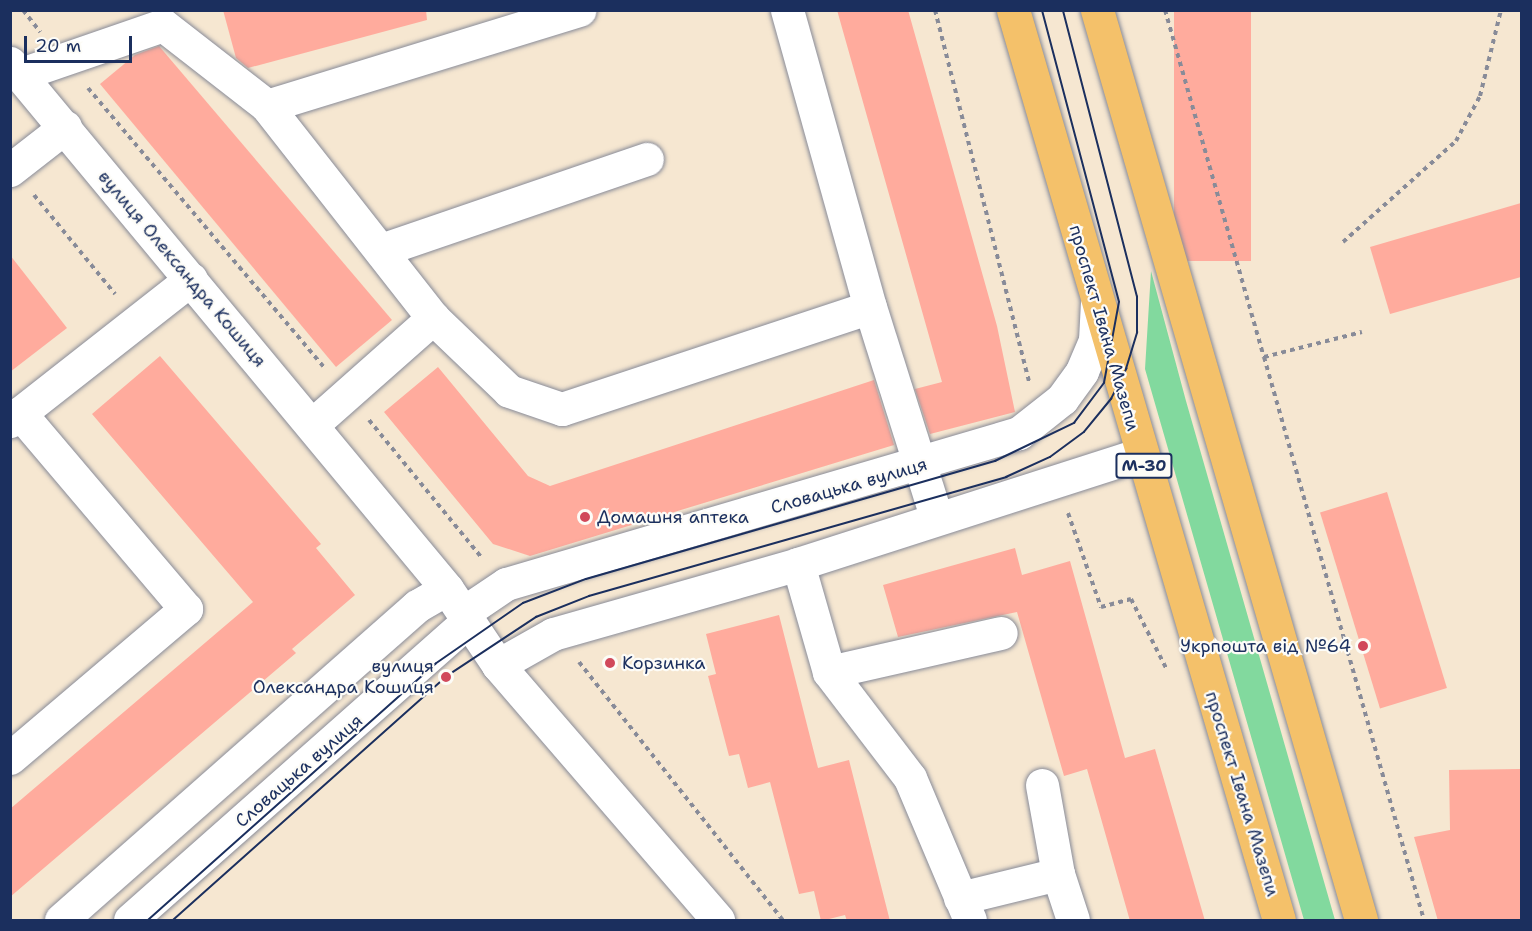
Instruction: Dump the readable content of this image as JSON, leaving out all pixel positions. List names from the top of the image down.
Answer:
{
  "streets": {
    "highway": ["проспект Івана Мазепи", "М-30"],
    "street": ["вулиця Олександра Кошиця", "Словацька вулиця"]
  },
  "crossings": [
    ["вулиця Олександра Кошиця", "Словацька вулиця"],
    ["проспект Івана Мазепи", "Словацька вулиця"]
  ],
  "places": [
    "Домашня аптека",
    "Укрпошта від №64",
    "Корзинка",
    "вулиця Олександра Кошиця"
  ],
  "scale_bar": "20 m"
}
